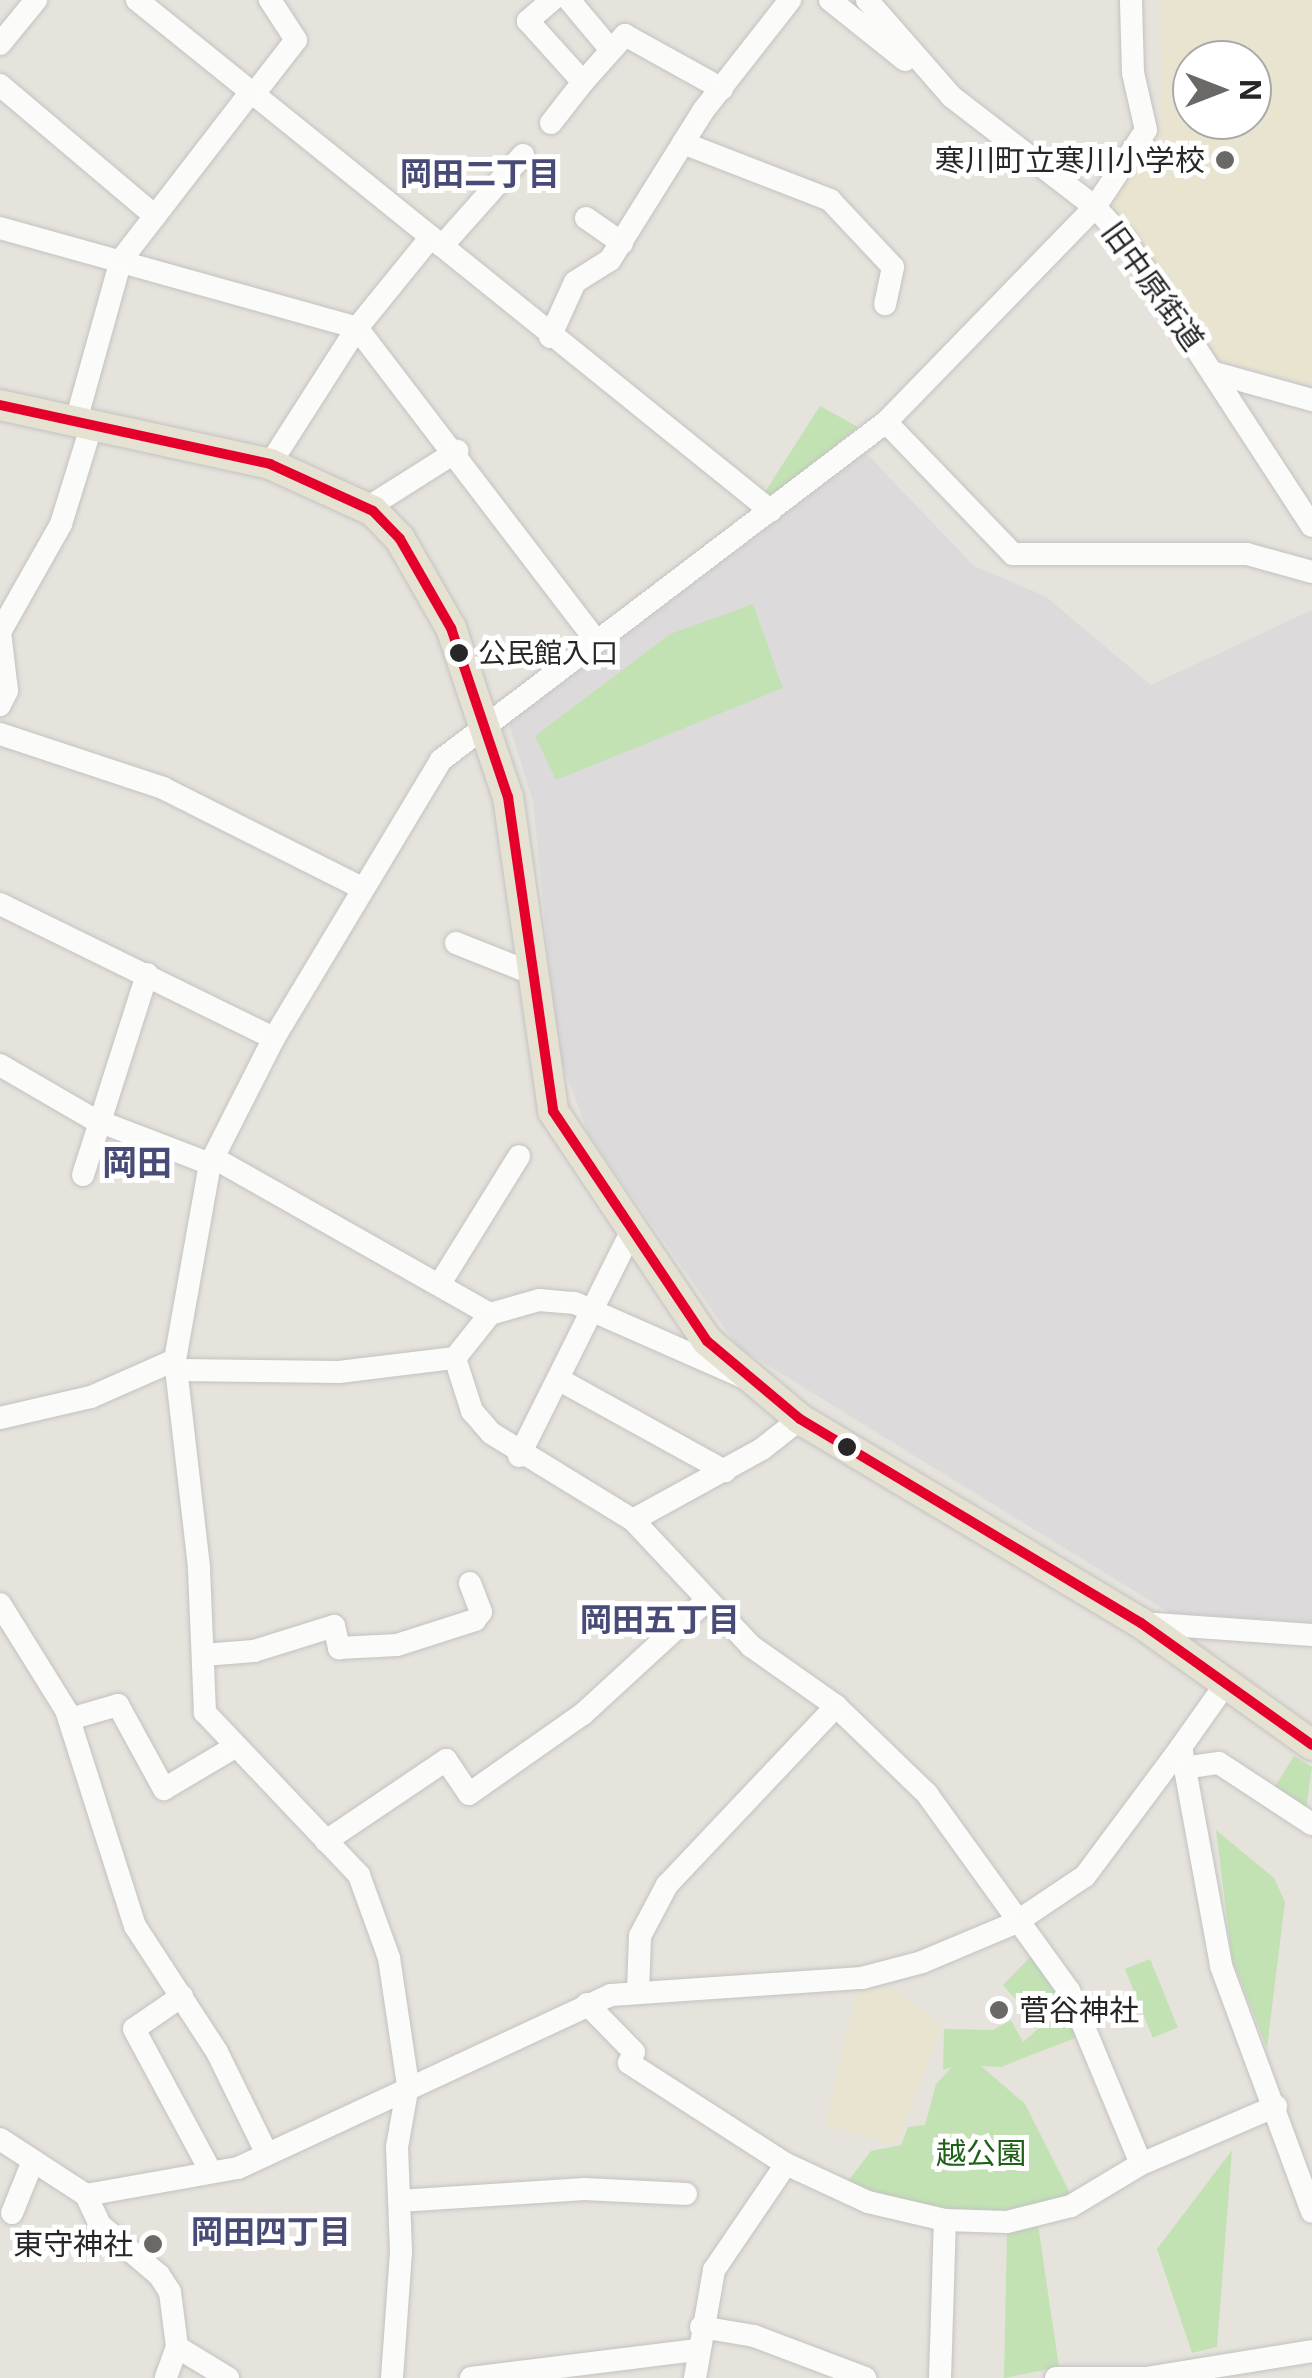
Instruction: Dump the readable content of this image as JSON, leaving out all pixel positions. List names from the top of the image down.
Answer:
{
  "streets": {
    "street": ["旧中原街道"]
  },
  "districts": [
    "岡田二丁目",
    "岡田",
    "岡田五丁目",
    "岡田四丁目"
  ],
  "parks": ["越公園"],
  "places": [
    "寒川町立寒川小学校",
    "公民館入口",
    "菅谷神社",
    "東守神社"
  ],
  "north": "right"
}
